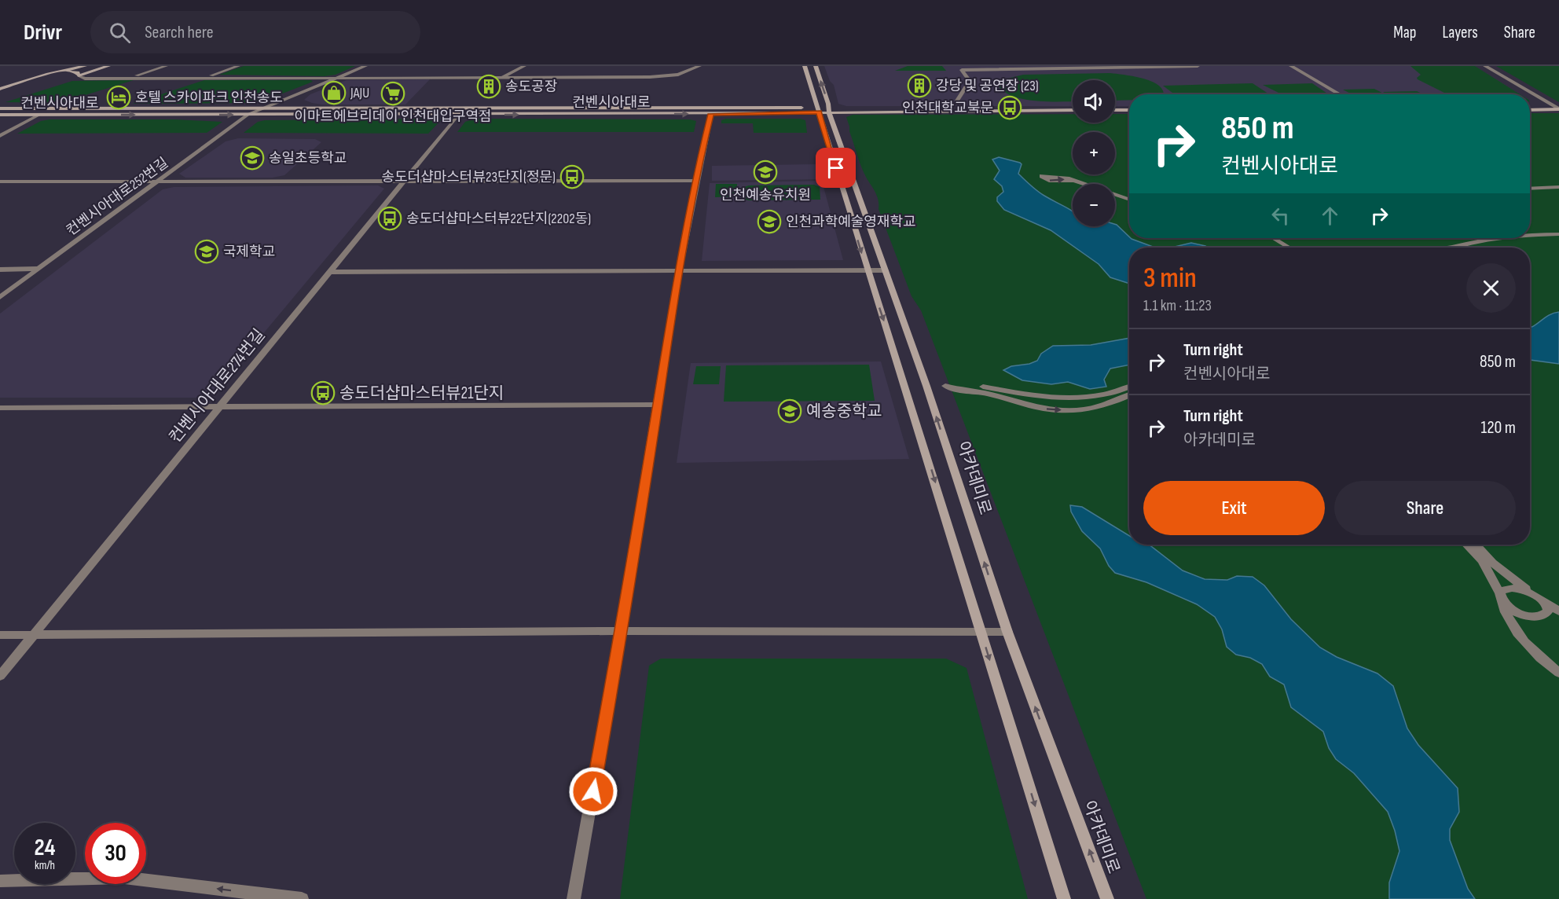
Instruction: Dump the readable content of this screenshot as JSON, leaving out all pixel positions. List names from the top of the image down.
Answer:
{
  "streets": {
    "main road": ["컨벤시아대로", "아카데미로"],
    "street": ["컨벤시아대로252번길", "컨벤시아대로274번길"]
  },
  "crossings": [
    ["컨벤시아대로", "컨벤시아대로252번길"],
    ["컨벤시아대로", "컨벤시아대로274번길"],
    ["컨벤시아대로", "아카데미로"]
  ],
  "places": {
    "building": ["강당 및 공연장 (23)", "송도공장"],
    "shop": ["JAJU"],
    "supermarket": ["이마트에브리데이 인천대입구역점"],
    "hotel": ["호텔 스카이파크 인천송도"],
    "bus stop": [
      "인천대학교북문",
      "송도더샵마스터뷰23단지(정문)",
      "송도더샵마스터뷰22단지(2202동)",
      "송도더샵마스터뷰21단지"
    ],
    "school or university": [
      "송일초등학교",
      "인천예송유치원",
      "인천과학예술영재학교",
      "국제학교",
      "예송중학교"
    ]
  },
  "page": {
    "header": "Drivr",
    "search": "Search here",
    "nav": ["Map", "Layers", "Share"],
    "map_buttons": ["+", "−"],
    "turn": ["850 m", "컨벤시아대로"],
    "heading": ["3 min", "1.1 km · 11:23"],
    "list": [
      {
        "name": "Turn right",
        "note": "컨벤시아대로",
        "value": "850 m"
      },
      {
        "name": "Turn right",
        "note": "아카데미로",
        "value": "120 m"
      }
    ],
    "buttons": ["Exit", "Share"],
    "speed": "24 km/h",
    "limit": "30"
  }
}
